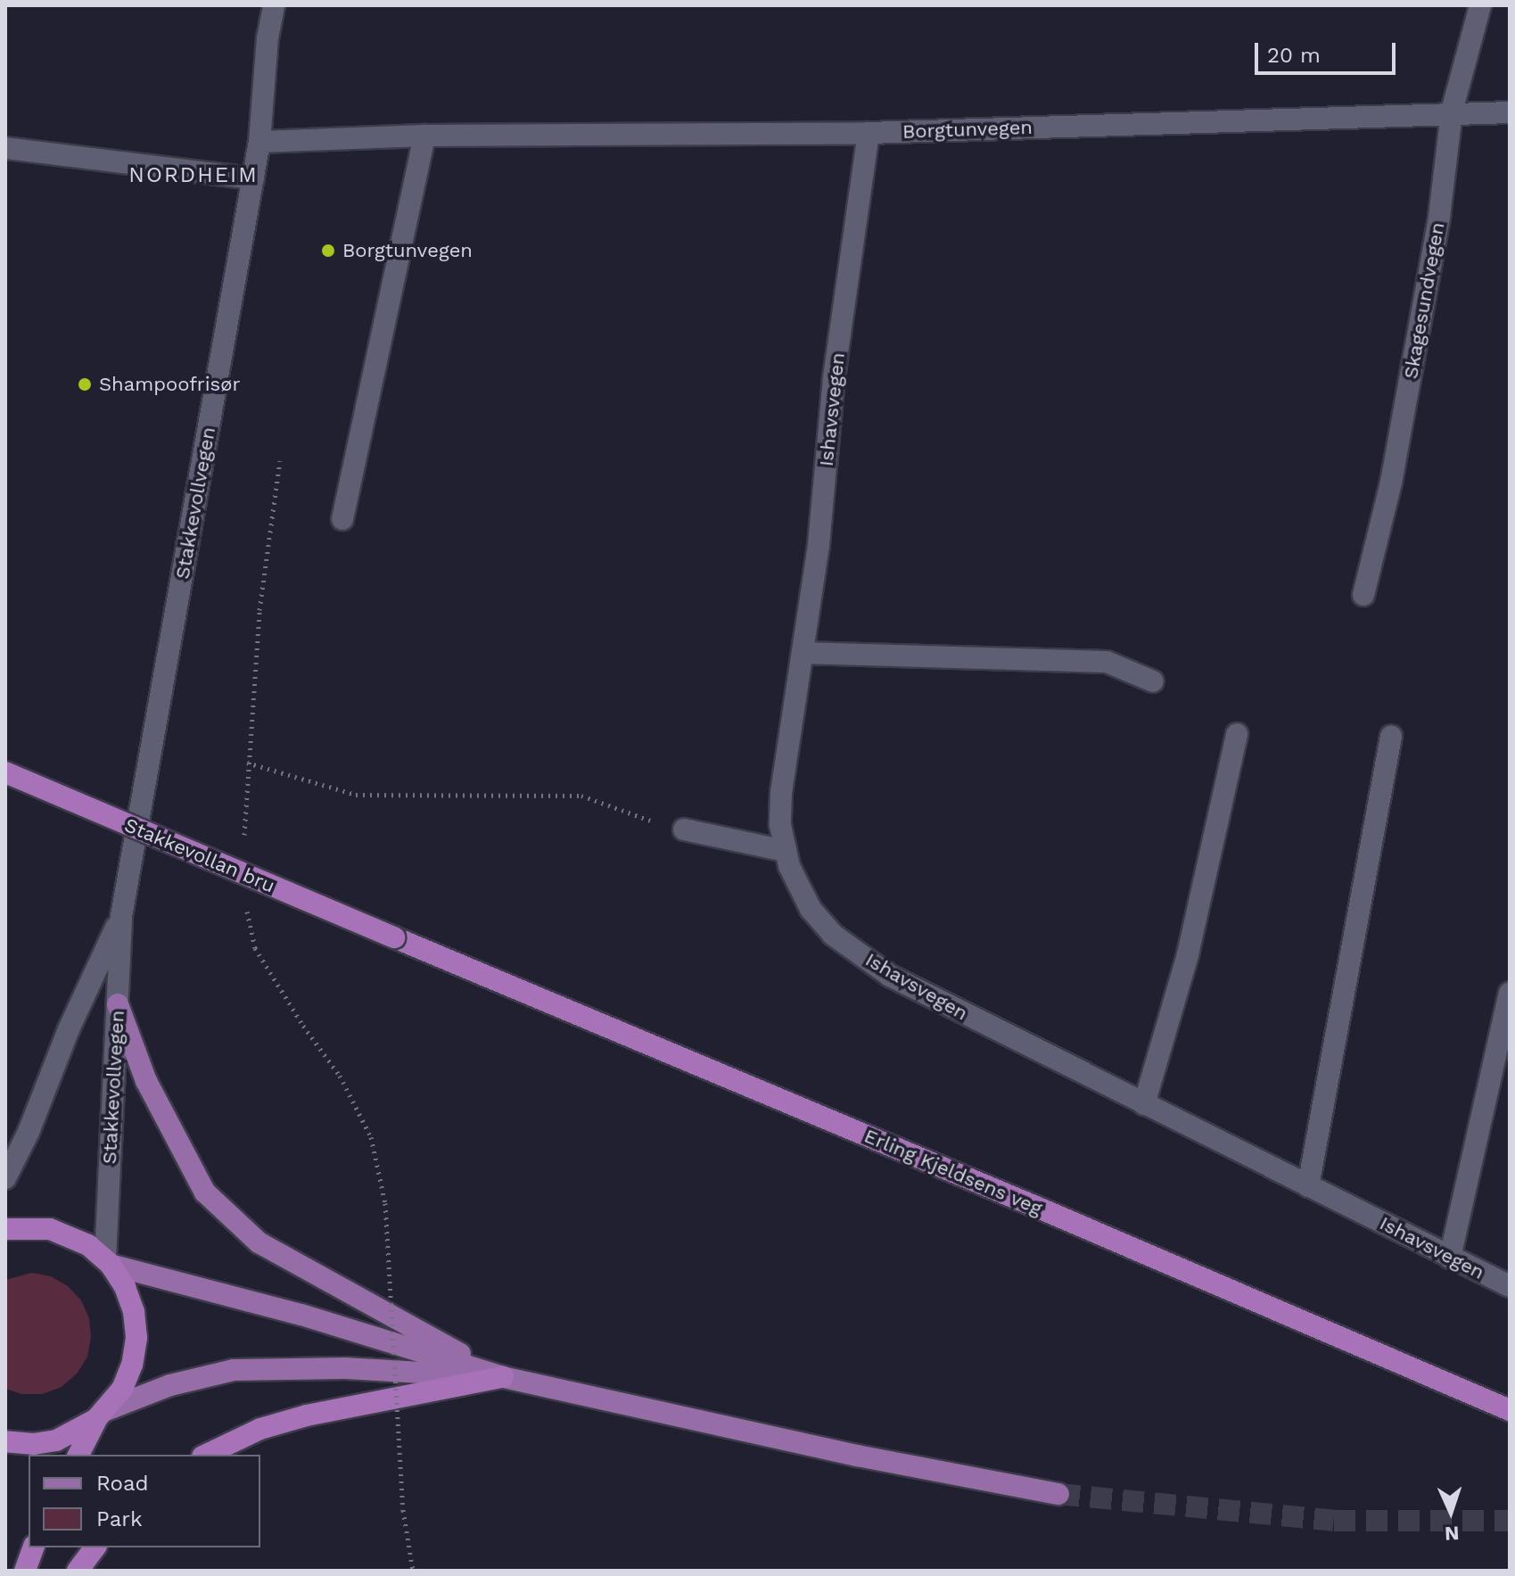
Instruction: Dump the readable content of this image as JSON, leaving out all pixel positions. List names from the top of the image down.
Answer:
{
  "streets": {
    "highway": ["Stakkevollan bru", "Erling Kjeldsens veg"],
    "street": [
      "Borgtunvegen",
      "Skagesundvegen",
      "Ishavsvegen",
      "Stakkevollvegen"
    ]
  },
  "crossings": [
    ["Borgtunvegen", "Skagesundvegen"],
    ["Borgtunvegen", "Ishavsvegen"],
    ["Borgtunvegen", "Stakkevollvegen"],
    ["Stakkevollan bru", "Erling Kjeldsens veg"]
  ],
  "districts": ["NORDHEIM"],
  "places": ["Borgtunvegen", "Shampoofrisør"],
  "legend": ["Road", "Park"],
  "scale_bar": "20 m",
  "north": "bottom"
}
